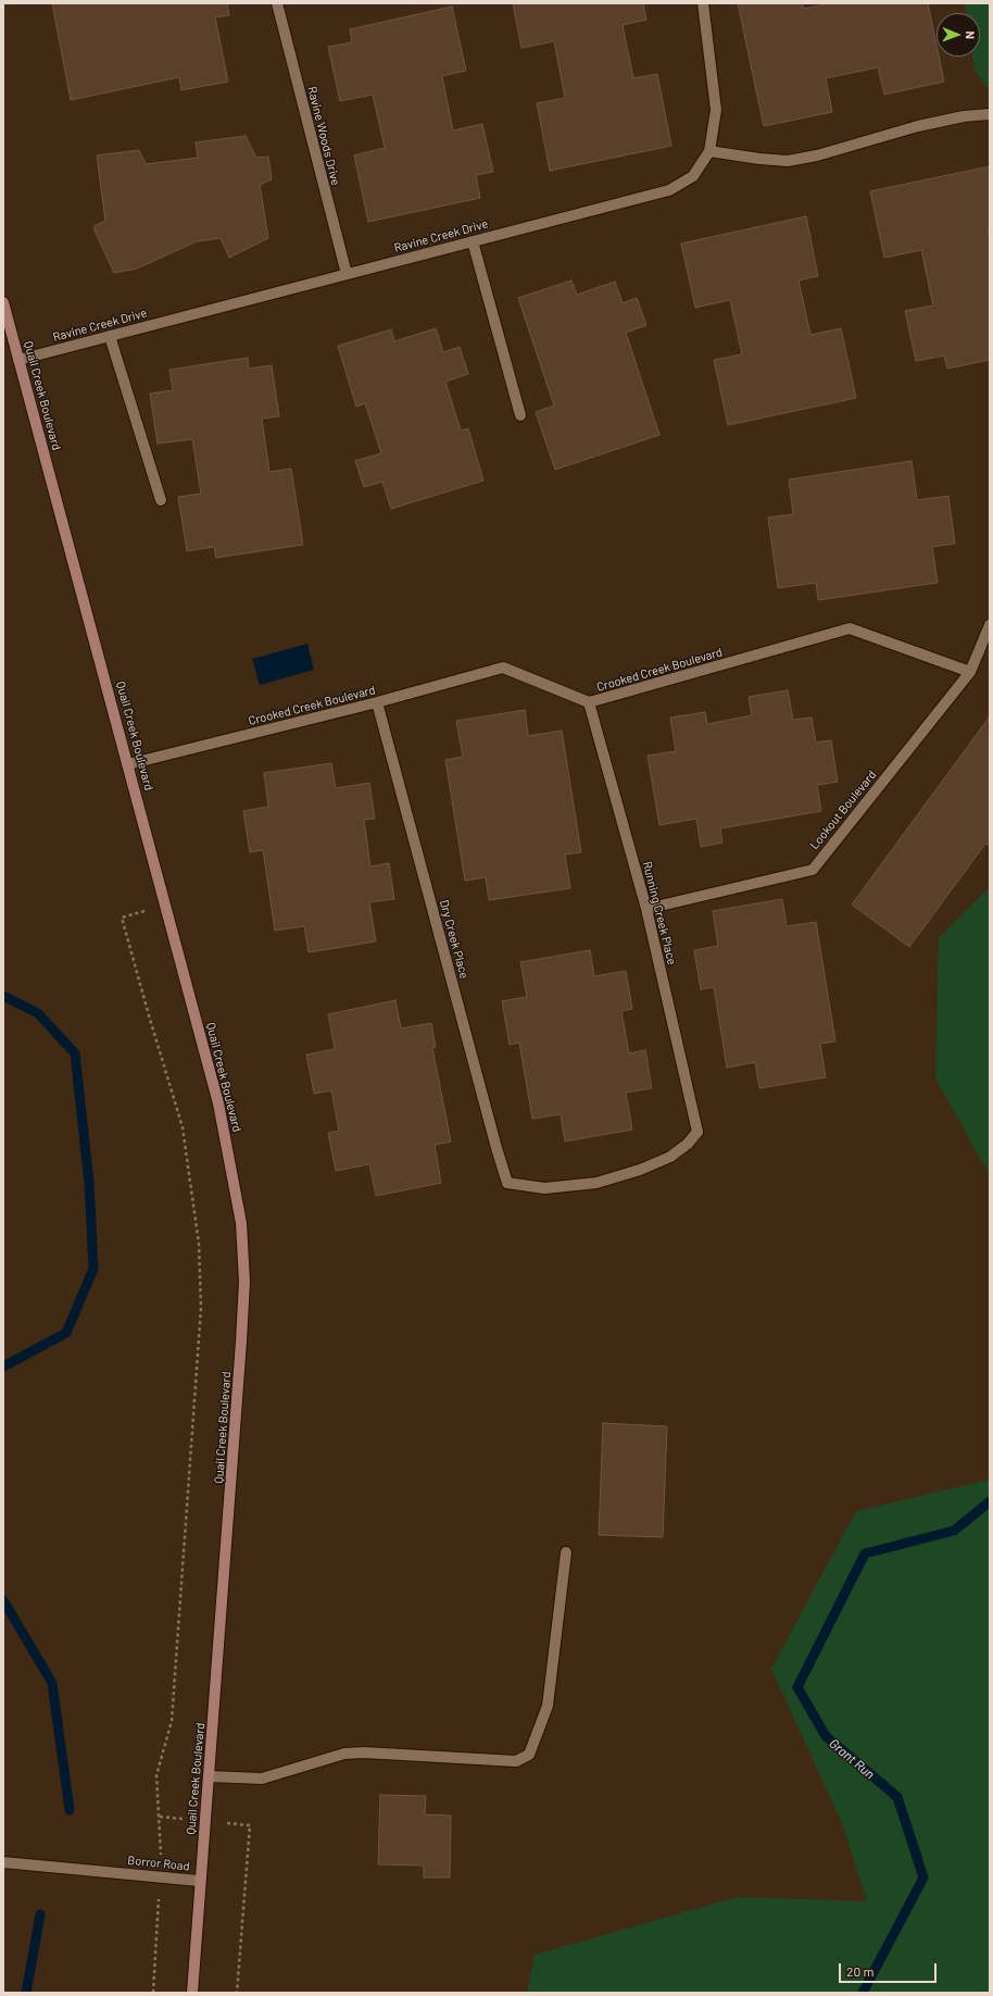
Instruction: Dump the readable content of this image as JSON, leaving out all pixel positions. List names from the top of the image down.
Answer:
{
  "streets": {
    "street": [
      "Ravine Woods Drive",
      "Ravine Creek Drive",
      "Quail Creek Boulevard",
      "Crooked Creek Boulevard",
      "Lookout Boulevard",
      "Running Creek Place",
      "Dry Creek Place",
      "Borror Road"
    ]
  },
  "crossings": [
    ["Ravine Woods Drive", "Ravine Creek Drive"],
    ["Ravine Creek Drive", "Quail Creek Boulevard"],
    ["Quail Creek Boulevard", "Crooked Creek Boulevard"],
    ["Quail Creek Boulevard", "Borror Road"],
    ["Crooked Creek Boulevard", "Lookout Boulevard"],
    ["Crooked Creek Boulevard", "Running Creek Place"],
    ["Crooked Creek Boulevard", "Dry Creek Place"],
    ["Lookout Boulevard", "Running Creek Place"],
    ["Running Creek Place", "Dry Creek Place"]
  ],
  "water": ["Grant Run"],
  "scale_bar": "20 m",
  "north": "right"
}
